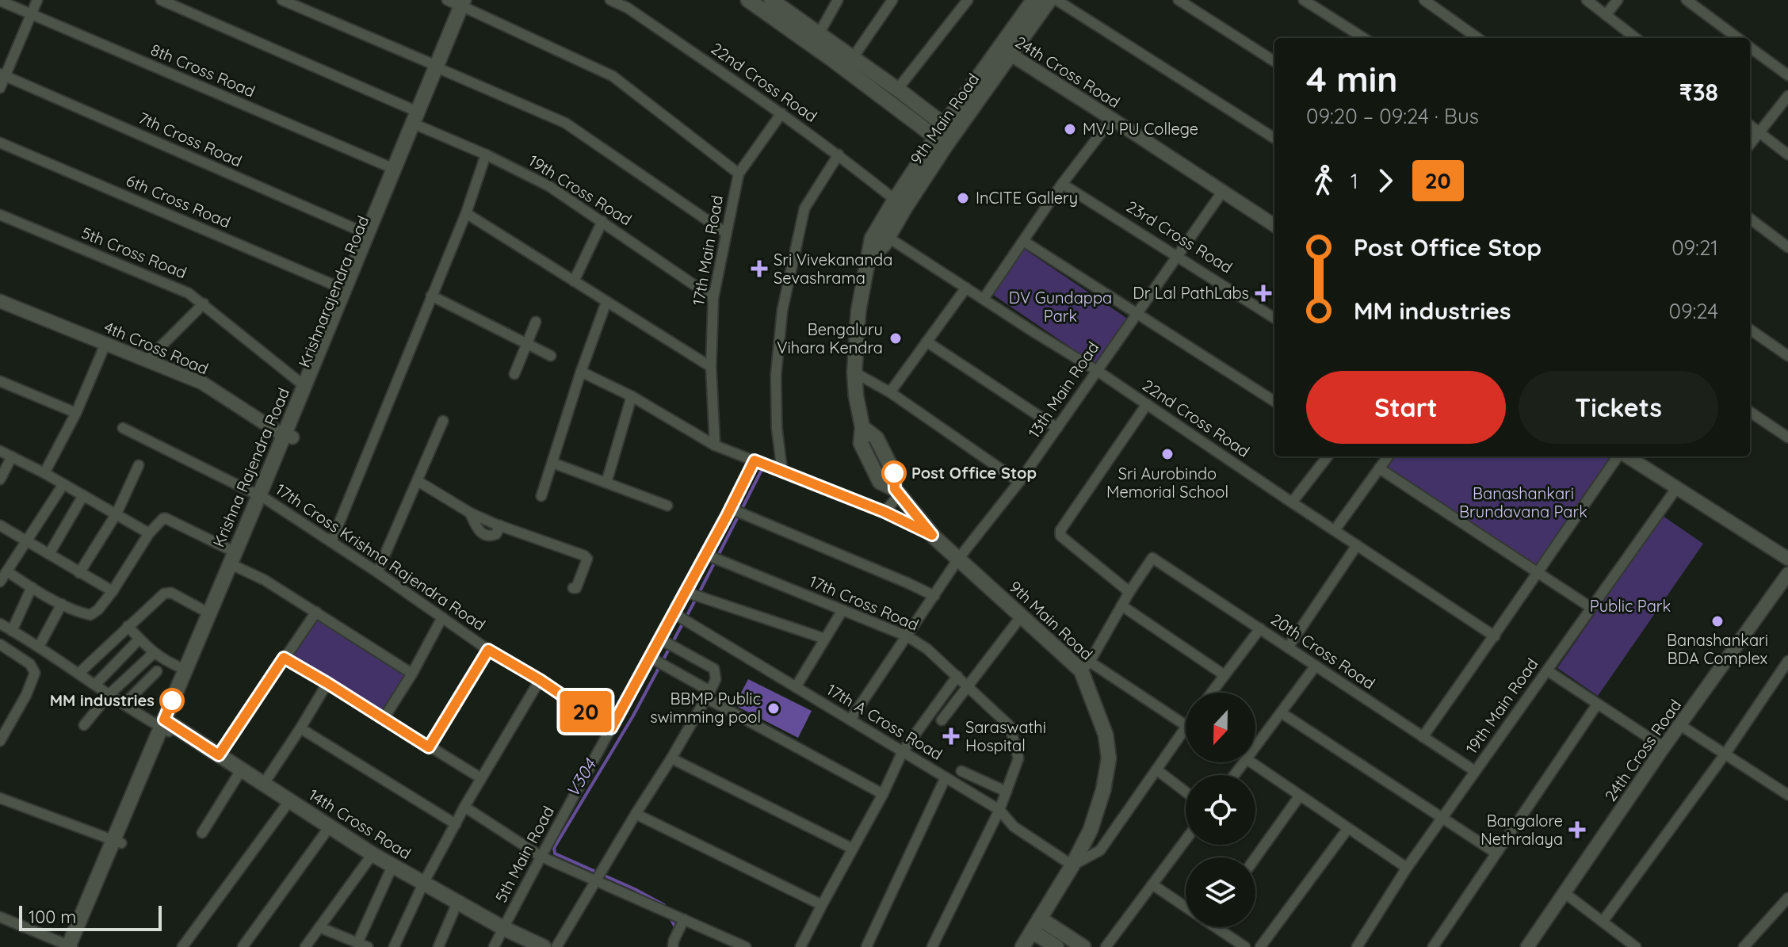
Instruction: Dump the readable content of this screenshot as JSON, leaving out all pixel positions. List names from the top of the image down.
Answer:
{
  "streets": {
    "main road": [
      "9th Main Road",
      "Krishnarajendra Road",
      "Krishna Rajendra Road",
      "14th Cross Road"
    ],
    "street": [
      "8th Cross Road",
      "24th Cross Road",
      "22nd Cross Road",
      "7th Cross Road",
      "19th Cross Road",
      "6th Cross Road",
      "23rd Cross Road",
      "17th Main Road",
      "5th Cross Road",
      "4th Cross Road",
      "13th Main Road",
      "17th Cross Krishna Rajendra Road",
      "17th Cross Road",
      "20th Cross Road",
      "19th Main Road",
      "17th A Cross Road",
      "5th Main Road"
    ]
  },
  "crossings": [
    ["8th Cross Road", "Krishna Rajendra Road"],
    ["24th Cross Road", "9th Main Road"],
    ["24th Cross Road", "13th Main Road"],
    ["22nd Cross Road", "9th Main Road"],
    ["22nd Cross Road", "17th Main Road"],
    ["22nd Cross Road", "13th Main Road"],
    ["9th Main Road", "13th Main Road"],
    ["9th Main Road", "17th A Cross Road"],
    ["7th Cross Road", "Krishna Rajendra Road"],
    ["19th Cross Road", "17th Main Road"],
    ["19th Cross Road", "Krishnarajendra Road"],
    ["6th Cross Road", "Krishna Rajendra Road"],
    ["23rd Cross Road", "13th Main Road"],
    ["5th Cross Road", "Krishna Rajendra Road"],
    ["Krishnarajendra Road", "4th Cross Road"],
    ["Krishnarajendra Road", "Krishna Rajendra Road"],
    ["4th Cross Road", "Krishna Rajendra Road"],
    ["13th Main Road", "17th Cross Road"],
    ["13th Main Road", "17th A Cross Road"],
    ["Krishna Rajendra Road", "17th Cross Krishna Rajendra Road"],
    ["Krishna Rajendra Road", "14th Cross Road"],
    ["17th Cross Krishna Rajendra Road", "5th Main Road"],
    ["17th Cross Road", "17th A Cross Road"],
    ["17th Cross Road", "5th Main Road"],
    ["20th Cross Road", "19th Main Road"],
    ["17th A Cross Road", "5th Main Road"],
    ["14th Cross Road", "5th Main Road"]
  ],
  "water": ["V304"],
  "parks": ["DV Gundappa Park", "Banashankari Brundavana Park", "Public Park"],
  "places": {
    "other": [
      "MVJ PU College",
      "InCITE Gallery",
      "Bengaluru Vihara Kendra",
      "Sri Aurobindo Memorial School",
      "Post Office Stop",
      "Banashankari BDA Complex",
      "MM industries",
      "BBMP Public swimming pool"
    ],
    "health": [
      "Sri Vivekananda Sevashrama",
      "Dr Lal PathLabs",
      "Saraswathi Hospital",
      "Bangalore Nethralaya"
    ]
  },
  "lines": ["bus line 20"],
  "scale_bar": "100 m",
  "north": "bottom",
  "page": {
    "on_map": "20",
    "heading": ["4 min", "09:20 – 09:24 · Bus", "₹38"],
    "legs": ["1", "20"],
    "list": [
      {
        "name": "Post Office Stop",
        "value": "09:21"
      },
      {
        "name": "MM industries",
        "value": "09:24"
      }
    ],
    "buttons": ["Start", "Tickets"],
    "scale": "100 m"
  }
}
